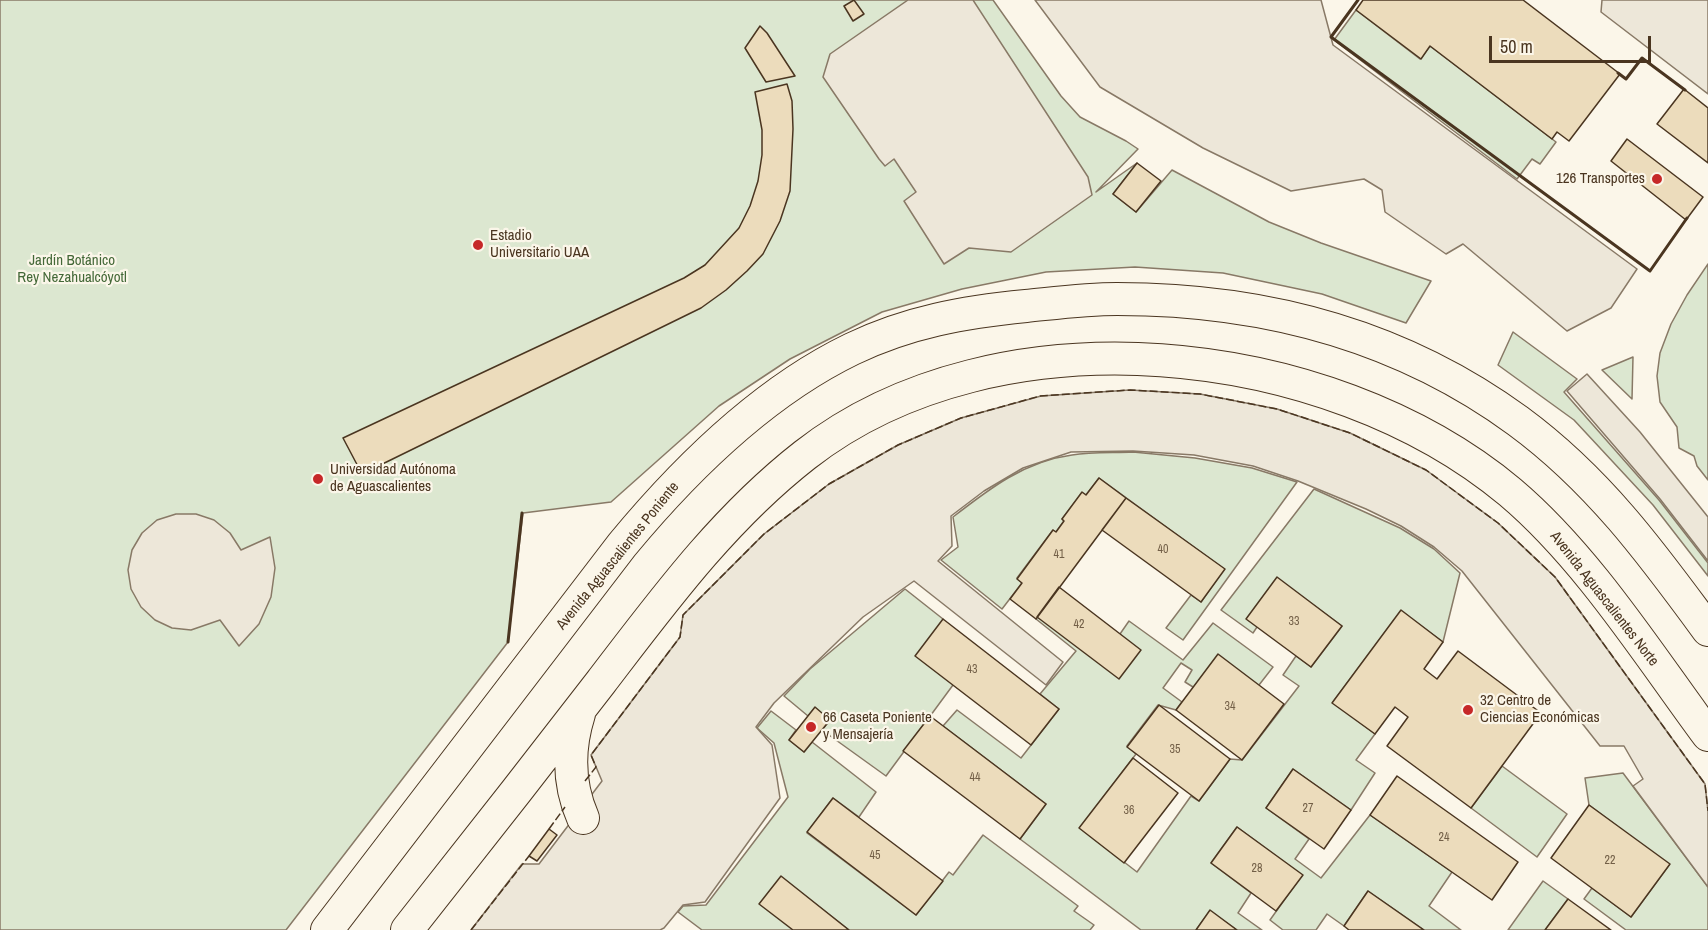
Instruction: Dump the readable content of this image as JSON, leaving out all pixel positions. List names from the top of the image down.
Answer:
{
  "streets": {
    "main road": ["Avenida Aguascalientes Poniente", "Avenida Aguascalientes Norte"]
  },
  "parks": ["Jardín Botánico Rey Nezahualcóyotl"],
  "places": [
    "126 Transportes",
    "Estadio Universitario UAA",
    "Universidad Autónoma de Aguascalientes",
    "32 Centro de Ciencias Económicas",
    "66 Caseta Poniente y Mensajería"
  ],
  "house_numbers": [
    "40",
    "41",
    "33",
    "42",
    "43",
    "34",
    "35",
    "44",
    "27",
    "36",
    "24",
    "45",
    "22",
    "28"
  ],
  "scale_bar": "50 m"
}
